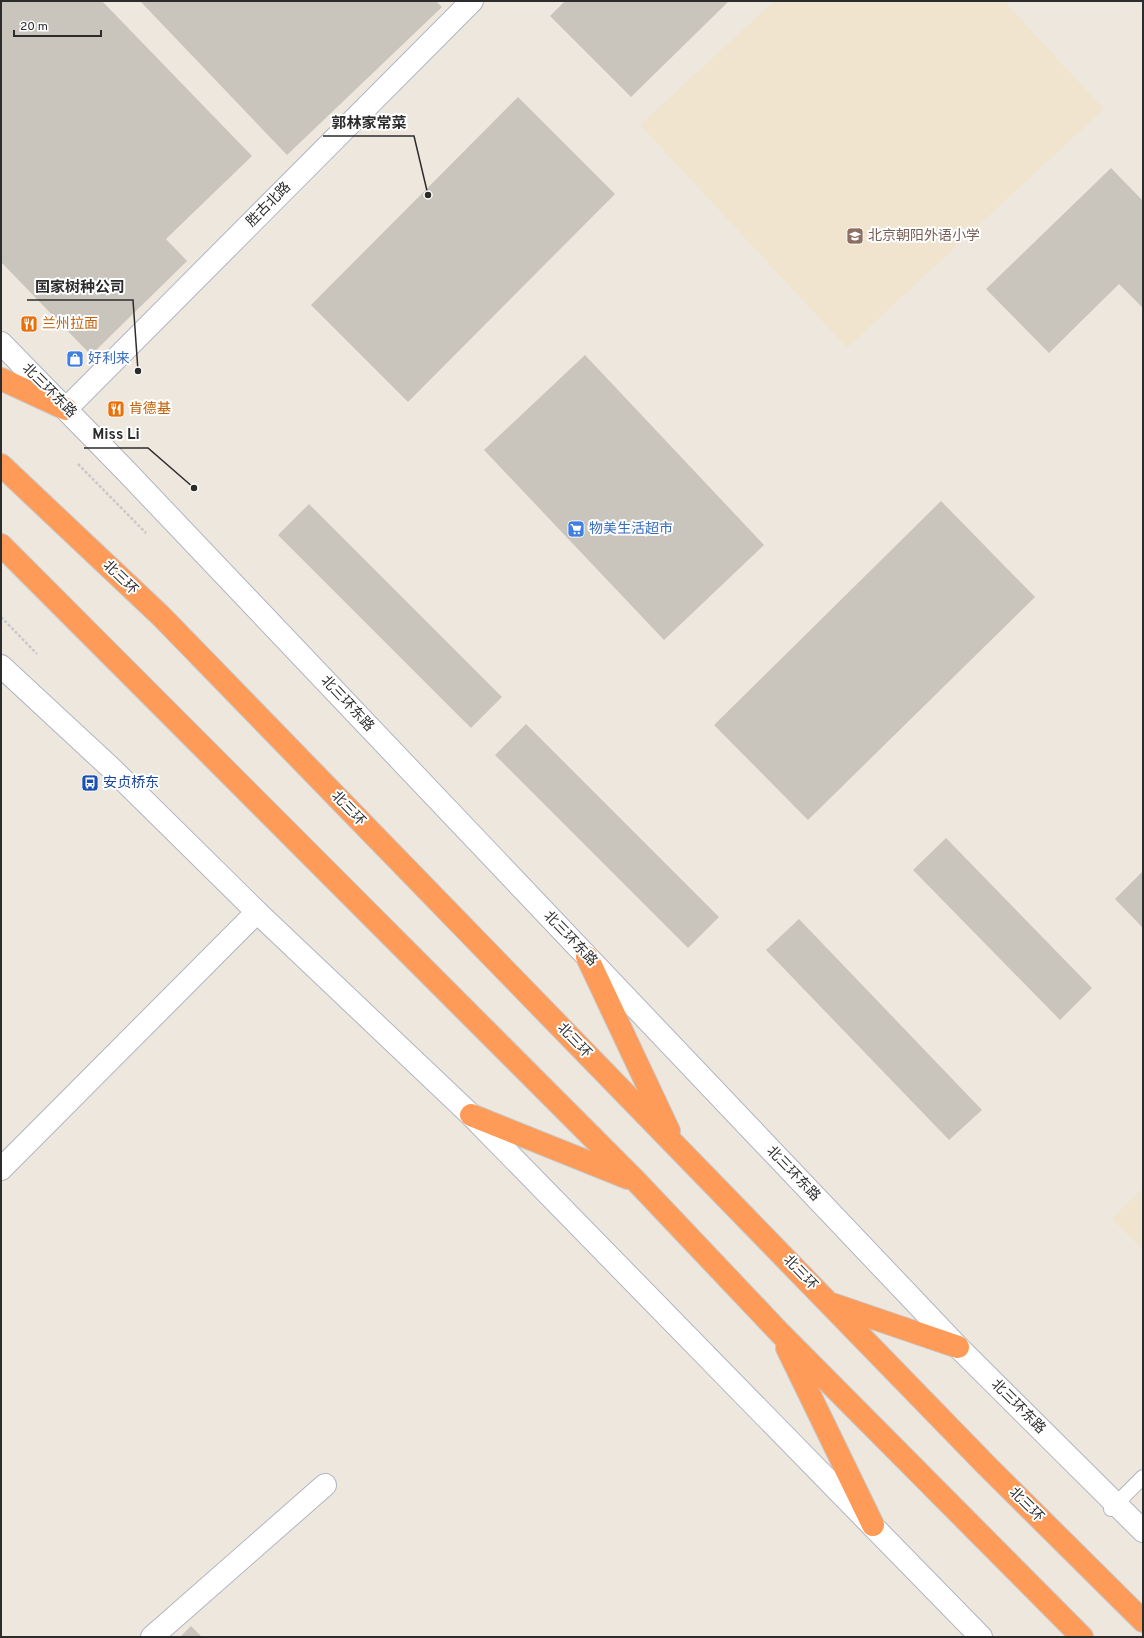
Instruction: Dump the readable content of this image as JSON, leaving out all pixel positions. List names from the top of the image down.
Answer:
{
  "streets": {
    "highway": ["北三环"],
    "street": ["胜古北路", "北三环东路"]
  },
  "crossings": [
    ["胜古北路", "北三环东路"]
  ],
  "places": {
    "other": ["郭林家常菜", "国家树种公司", "Miss Li"],
    "school or university": ["北京朝阳外语小学"],
    "restaurant": ["兰州拉面", "肯德基"],
    "shop": ["好利来"],
    "supermarket": ["物美生活超市"],
    "bus stop": ["安贞桥东"]
  },
  "scale_bar": "20 m"
}
